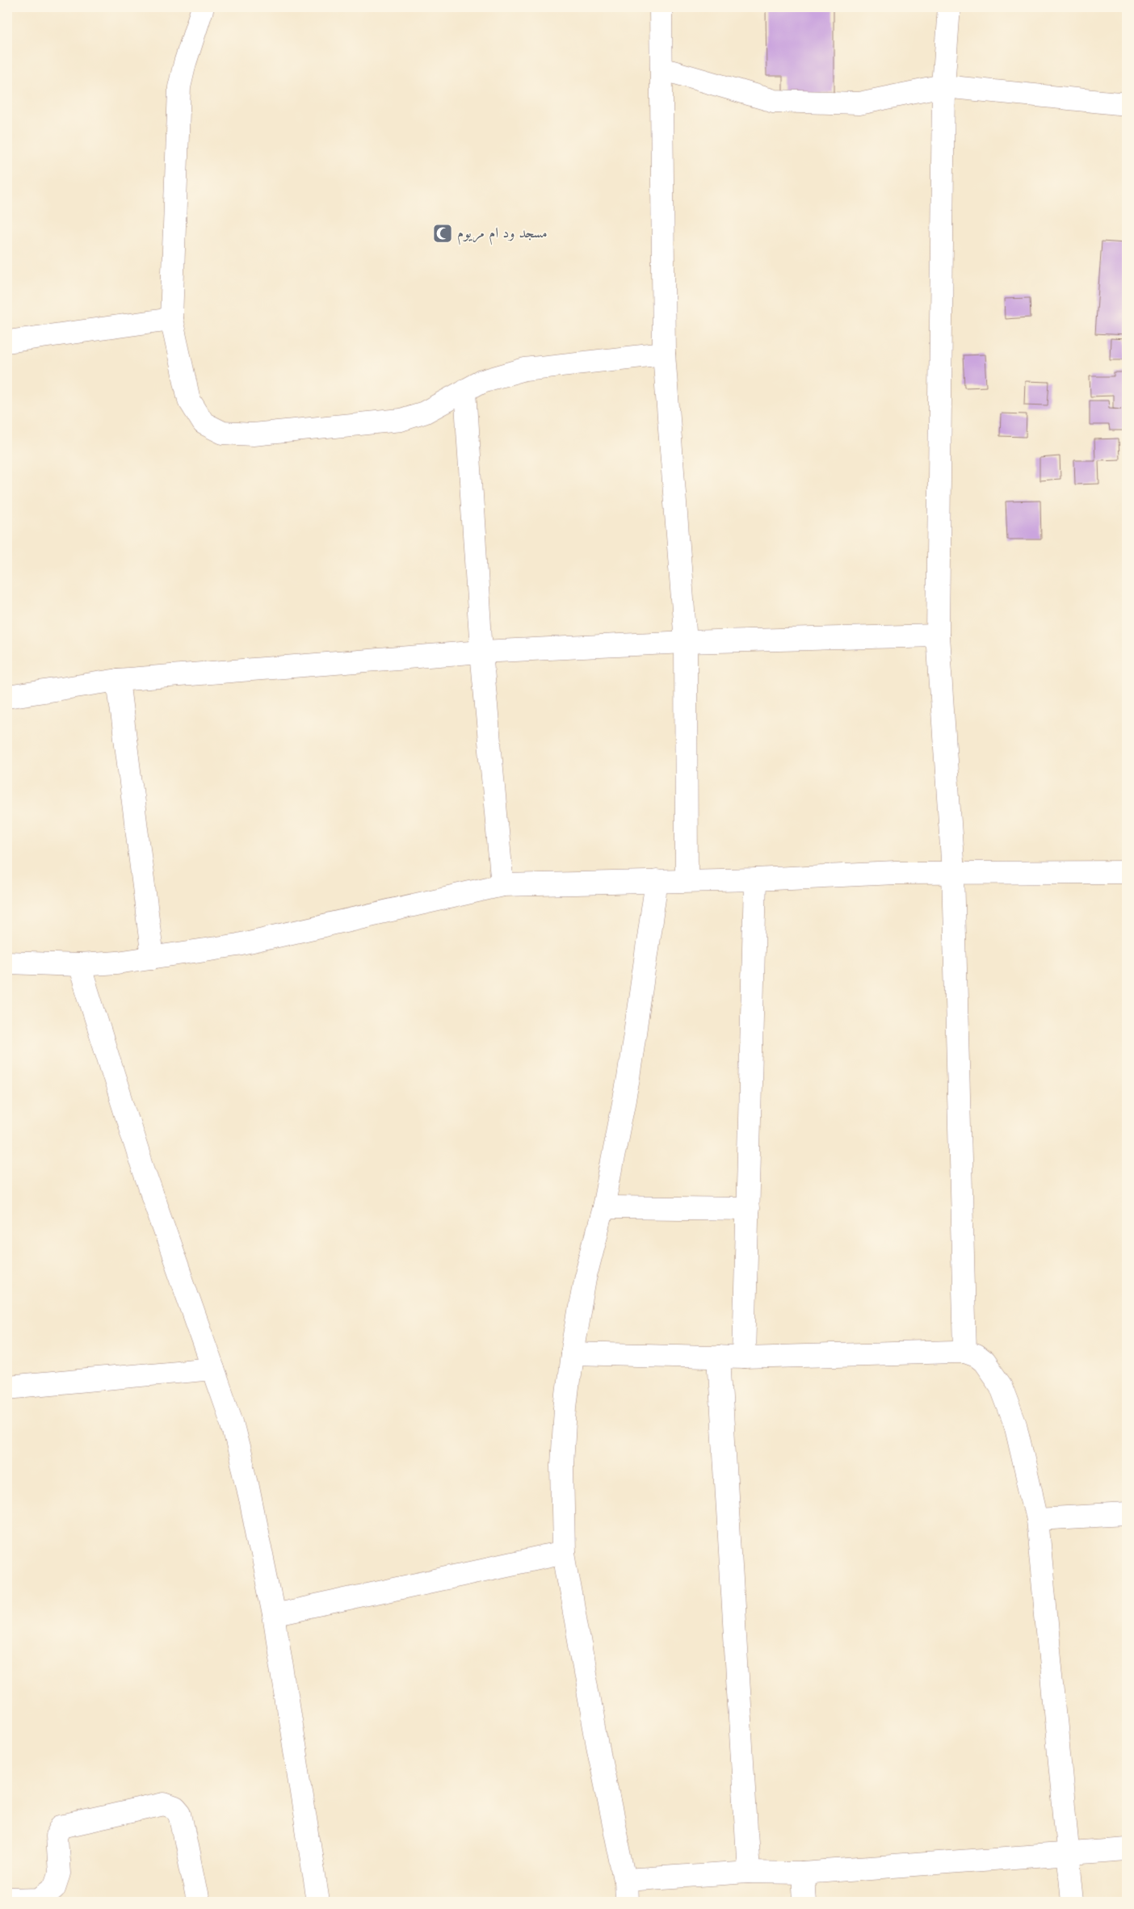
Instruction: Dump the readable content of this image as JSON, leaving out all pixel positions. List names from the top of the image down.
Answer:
{
  "places": {
    "mosque": ["مسجد ود ام مريوم"]
  }
}
